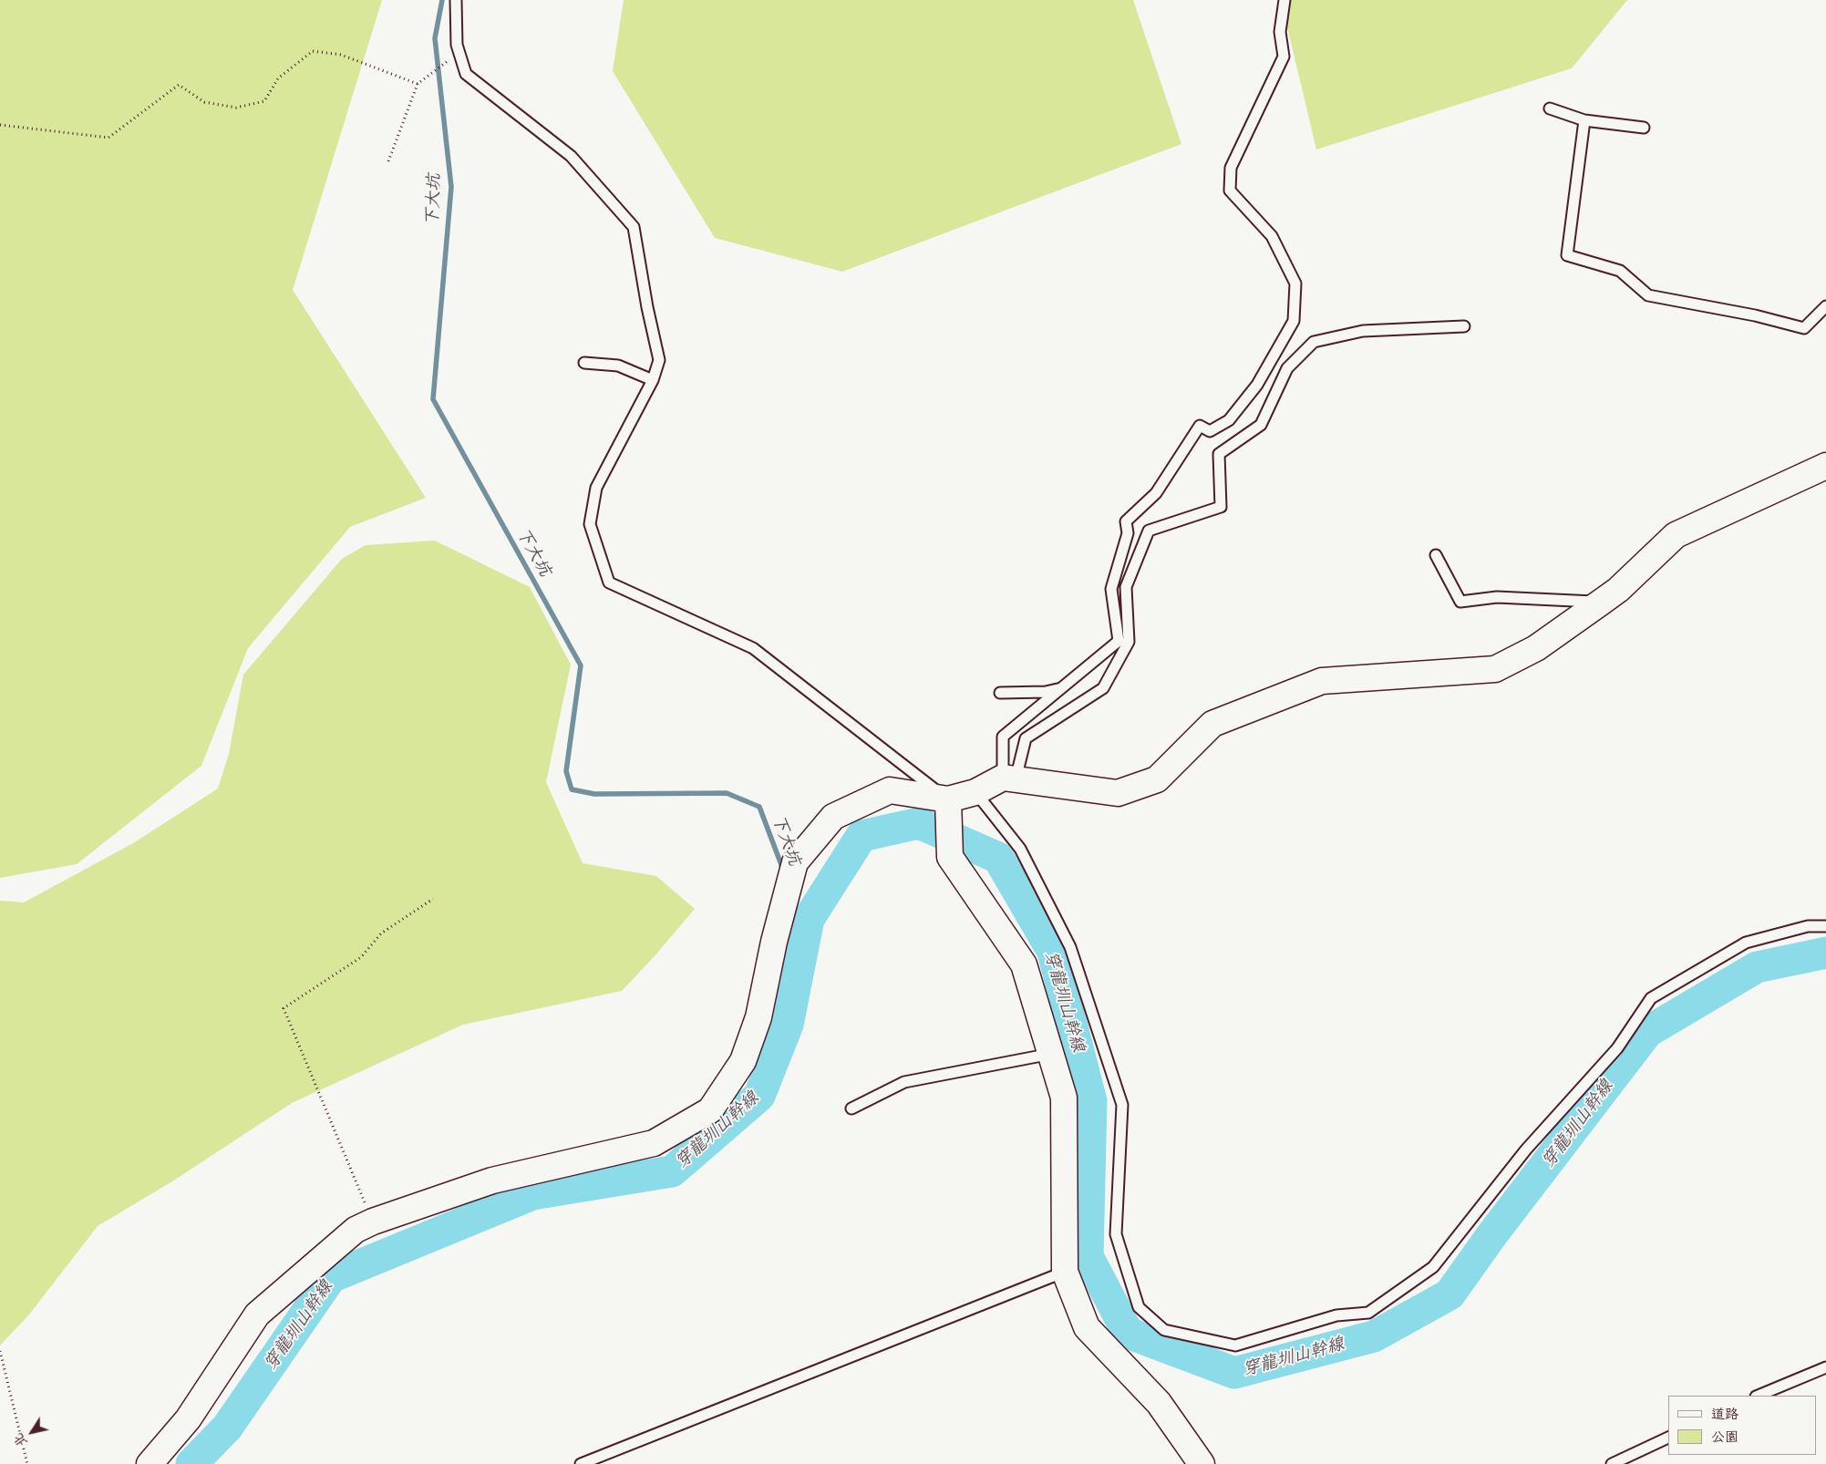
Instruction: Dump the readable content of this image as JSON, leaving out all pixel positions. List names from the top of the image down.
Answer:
{
  "water": ["下大坑", "穿龍圳山幹線"],
  "legend": ["道路", "公園"],
  "north": "bottom left"
}
